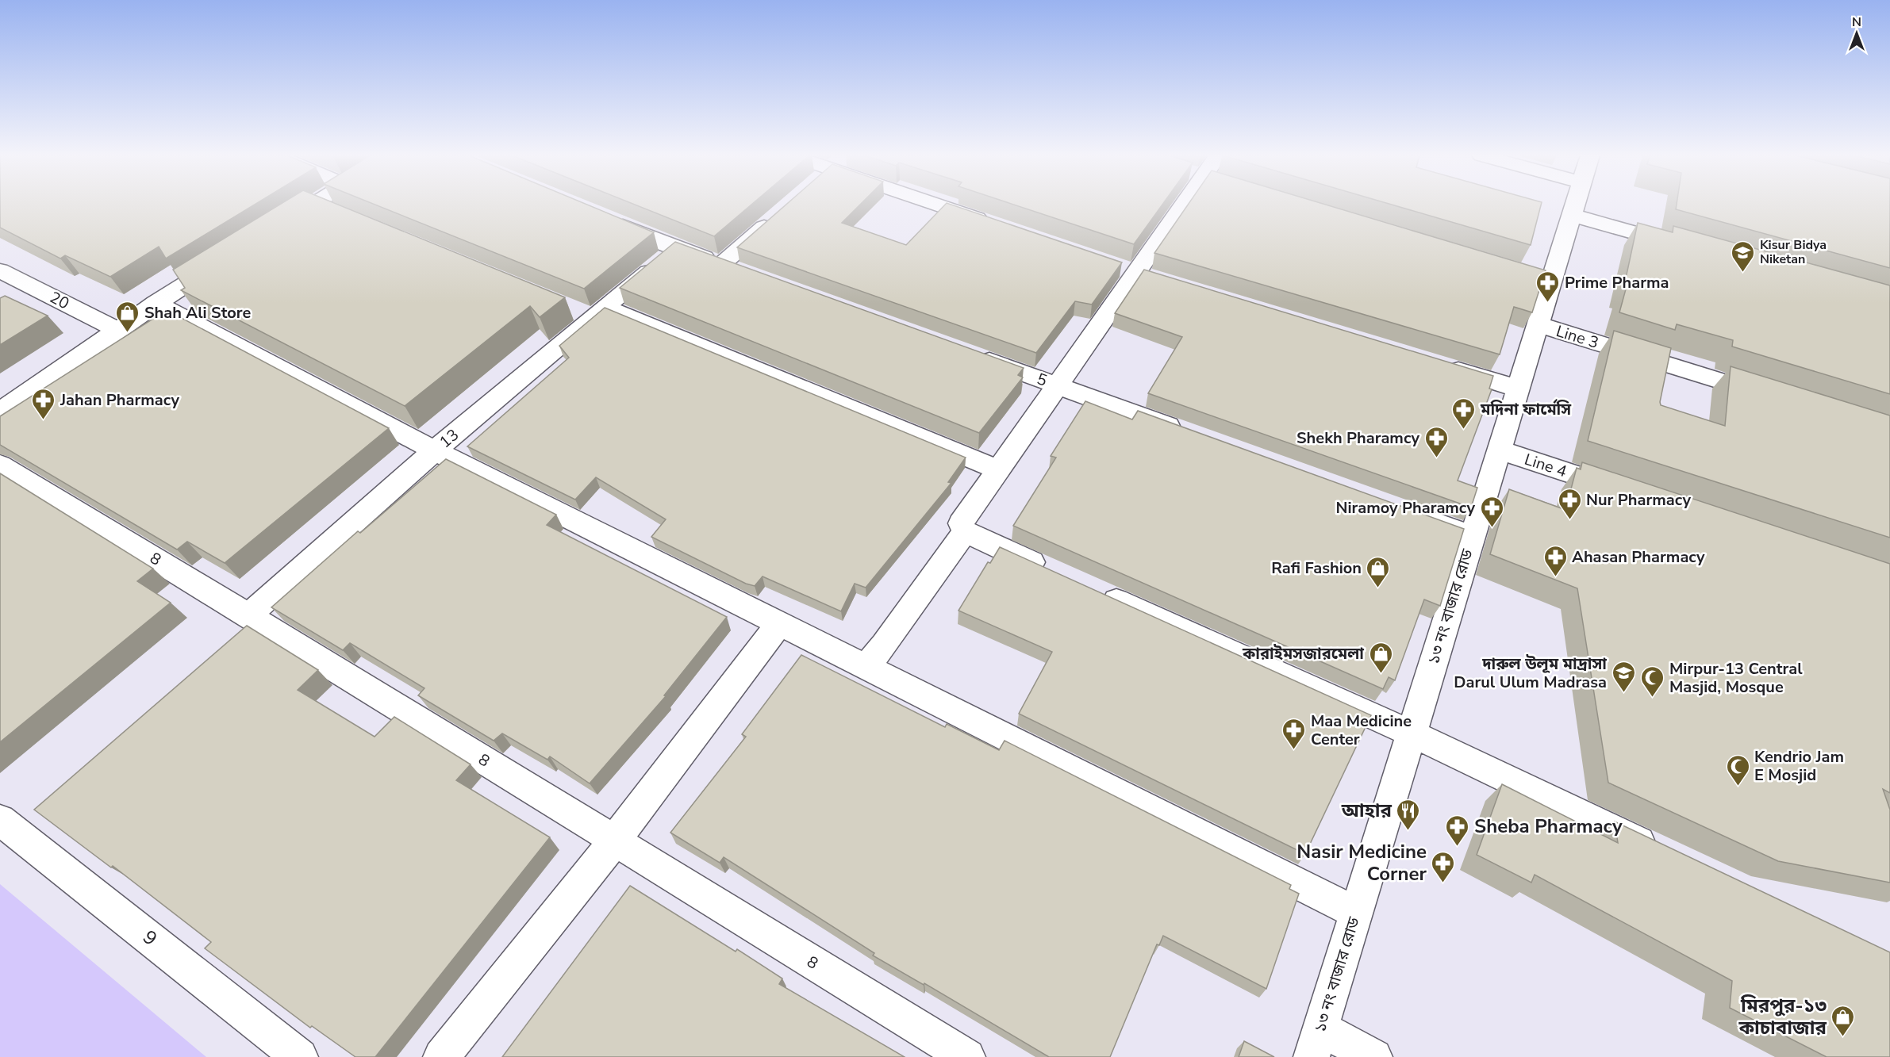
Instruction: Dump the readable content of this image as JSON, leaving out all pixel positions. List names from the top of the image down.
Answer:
{
  "streets": {
    "street": [
      "20",
      "Line 3",
      "5",
      "13",
      "Line 4",
      "8",
      "১৩ নং বাজার রোড",
      "9"
    ]
  },
  "crossings": [
    ["Line 3", "১৩ নং বাজার রোড"],
    ["13", "8"],
    ["Line 4", "১৩ নং বাজার রোড"]
  ],
  "places": {
    "school or university": ["Kisur Bidya Niketan", "দারুল উলূম মাদ্রাসা Darul Ulum Madrasa"],
    "pharmacy": [
      "Prime Pharma",
      "Jahan Pharmacy",
      "মদিনা ফার্মেসি",
      "Shekh Pharamcy",
      "Nur Pharmacy",
      "Niramoy Pharamcy",
      "Ahasan Pharmacy",
      "Maa Medicine Center",
      "Sheba Pharmacy",
      "Nasir Medicine Corner"
    ],
    "shop": [
      "Shah Ali Store",
      "Rafi Fashion",
      "কারাইমসজারমেলা",
      "মিরপুর-১৩ কাচাবাজার"
    ],
    "mosque": ["Mirpur-13 Central Masjid, Mosque", "Kendrio Jam E Mosjid"],
    "restaurant": ["আহার"]
  },
  "north": "top"
}
